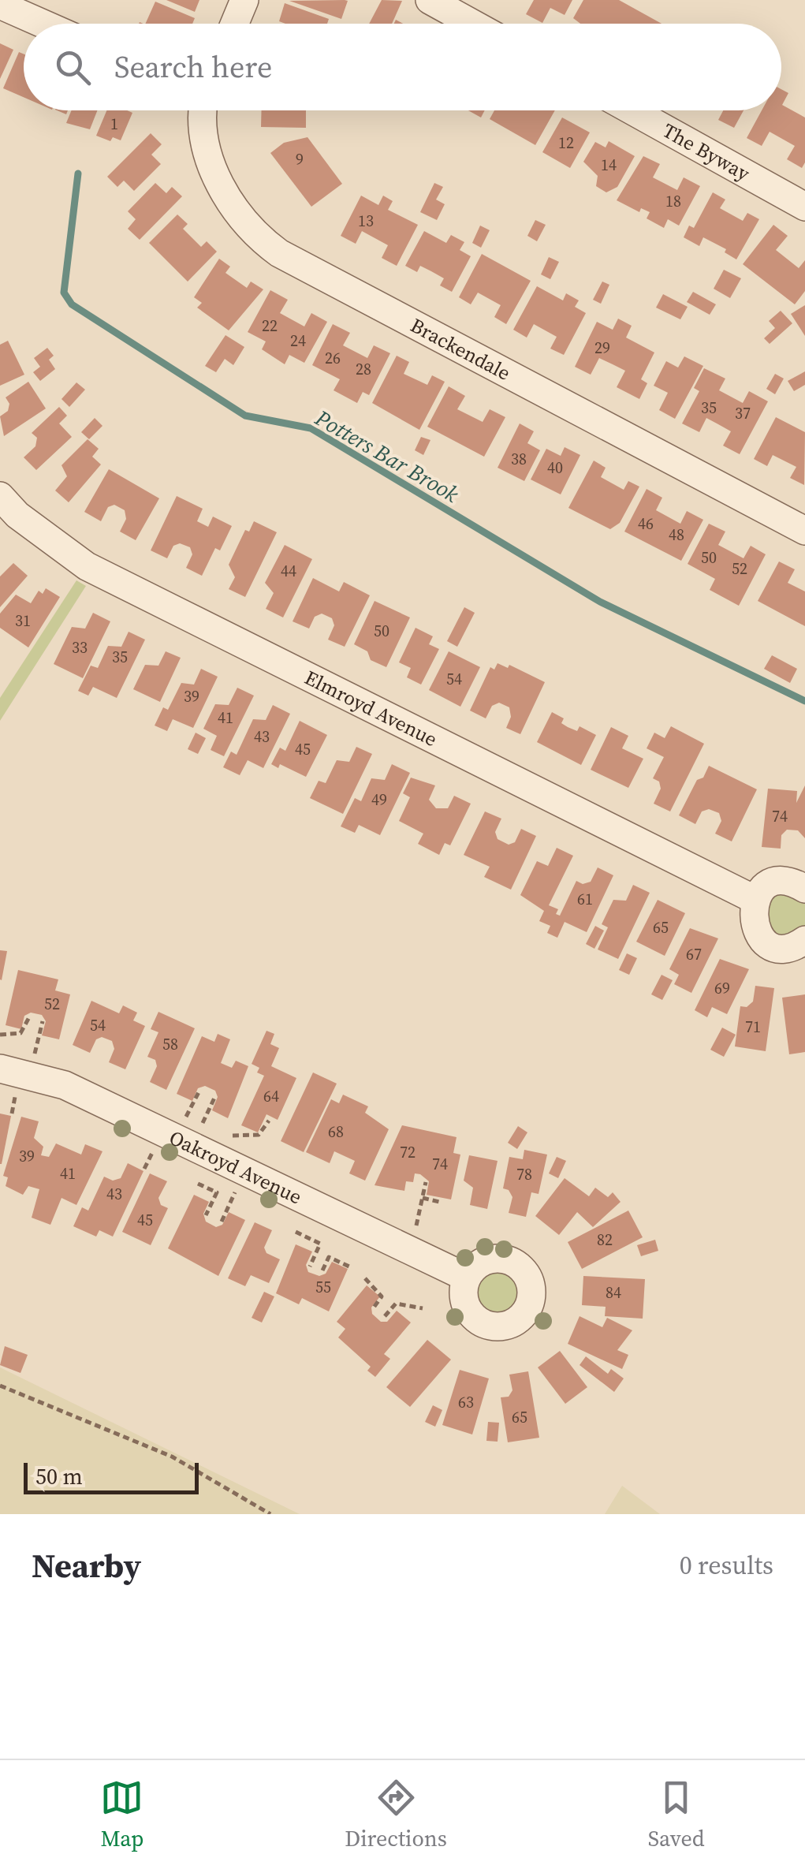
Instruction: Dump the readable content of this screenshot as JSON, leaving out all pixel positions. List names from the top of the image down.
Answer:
{
  "streets": {
    "street": [
      "The Byway",
      "Brackendale",
      "Elmroyd Avenue",
      "Oakroyd Avenue"
    ]
  },
  "water": ["Potters Bar Brook"],
  "house_numbers": [
    "1",
    "12",
    "9",
    "14",
    "18",
    "13",
    "22",
    "24",
    "29",
    "26",
    "28",
    "35",
    "37",
    "38",
    "40",
    "46",
    "48",
    "50",
    "52",
    "44",
    "31",
    "50",
    "33",
    "35",
    "54",
    "39",
    "41",
    "43",
    "45",
    "49",
    "74",
    "61",
    "65",
    "67",
    "69",
    "52",
    "54",
    "71",
    "58",
    "64",
    "68",
    "72",
    "39",
    "74",
    "41",
    "78",
    "43",
    "45",
    "82",
    "55",
    "84",
    "63",
    "65"
  ],
  "scale_bar": "50 m",
  "page": {
    "search": "Search here",
    "scale": "50 m",
    "heading": ["Nearby", "0 results"],
    "nav": ["Map", "Directions", "Saved"]
  }
}
